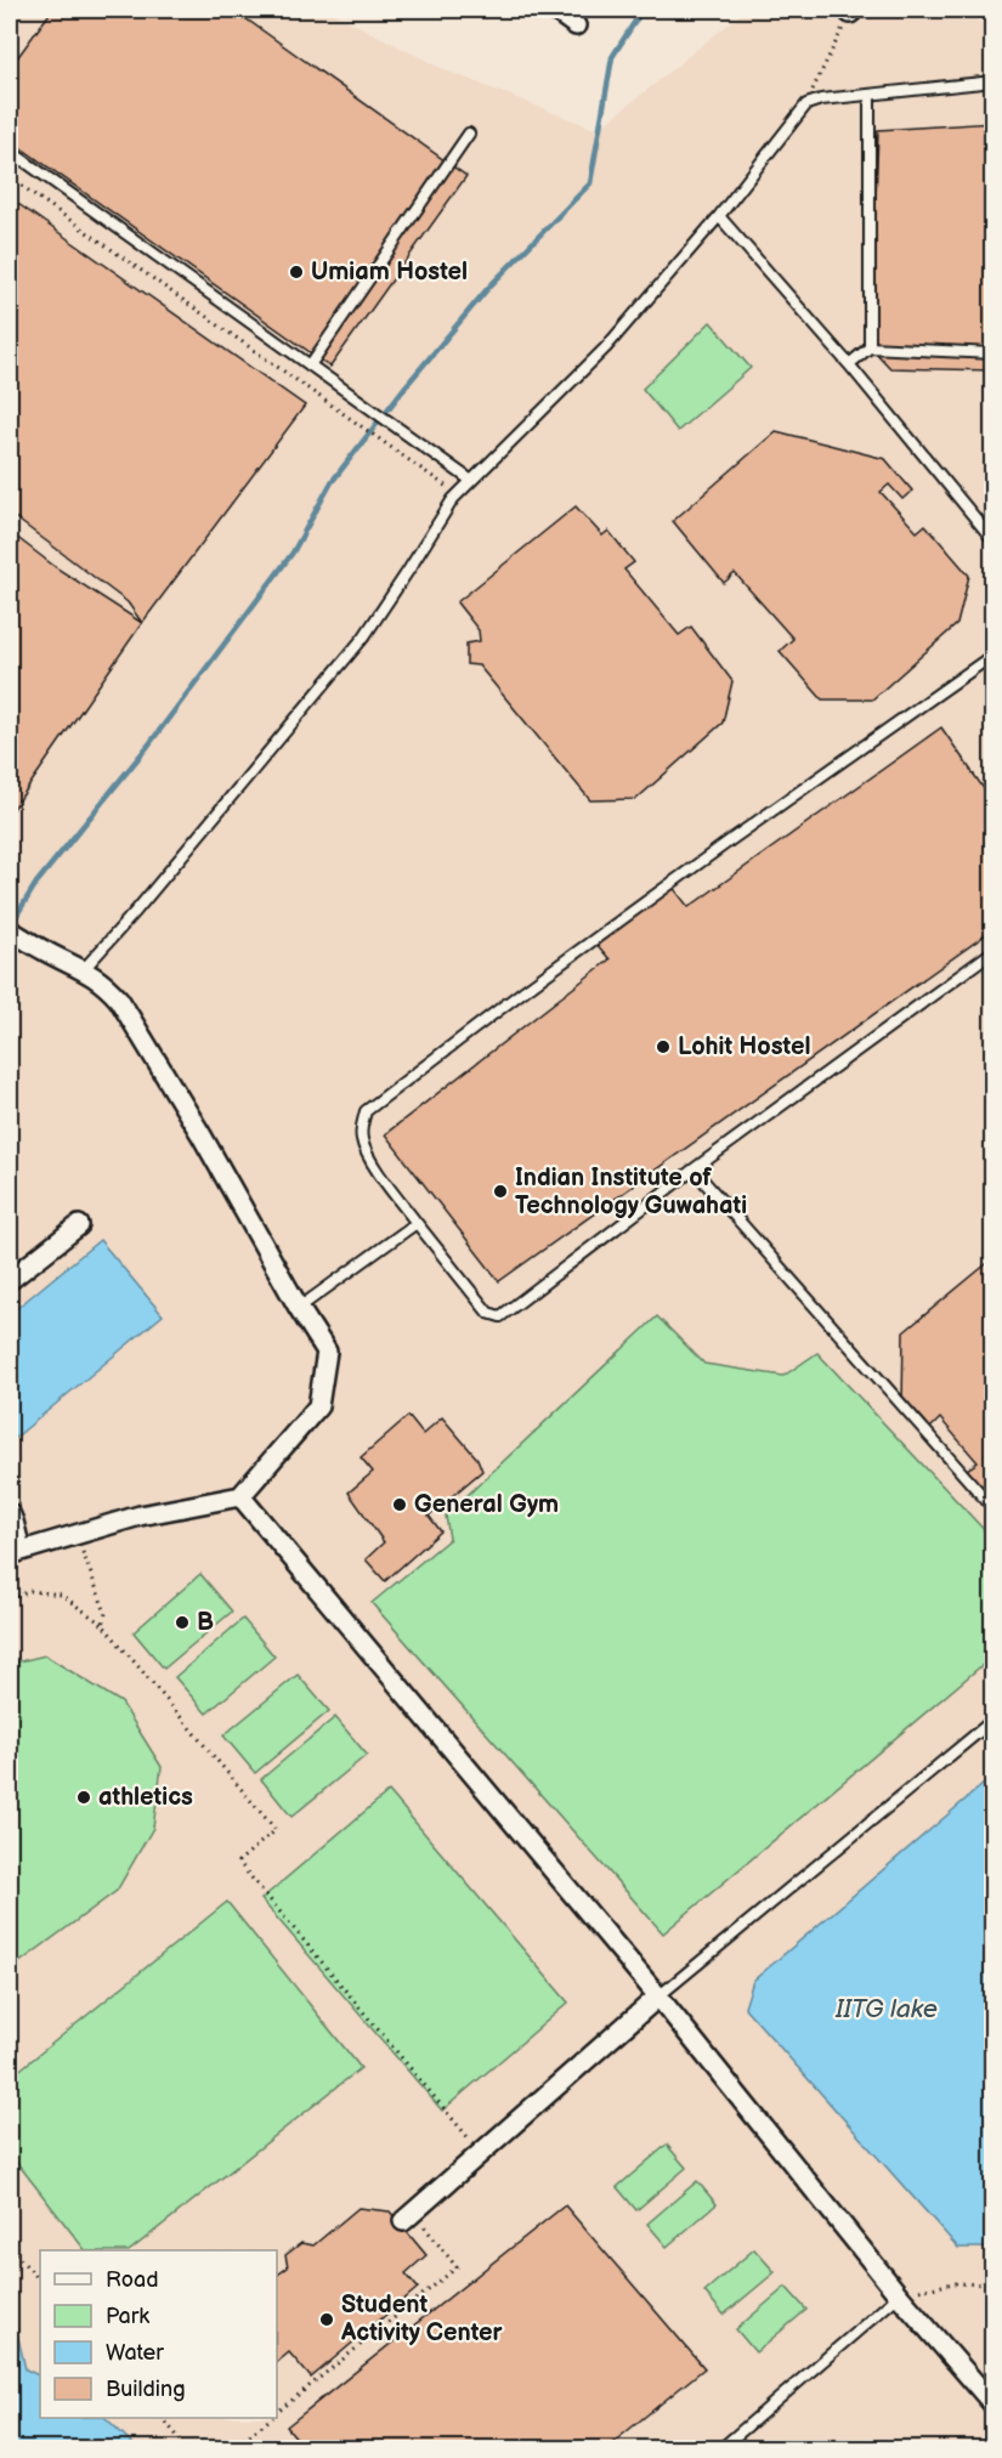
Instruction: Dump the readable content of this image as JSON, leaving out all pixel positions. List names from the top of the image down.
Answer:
{
  "water": ["IITG lake"],
  "places": [
    "Umiam Hostel",
    "Lohit Hostel",
    "Indian Institute of Technology Guwahati",
    "General Gym",
    "B",
    "athletics",
    "Student Activity Center"
  ],
  "legend": [
    "Road",
    "Park",
    "Water",
    "Building"
  ]
}
